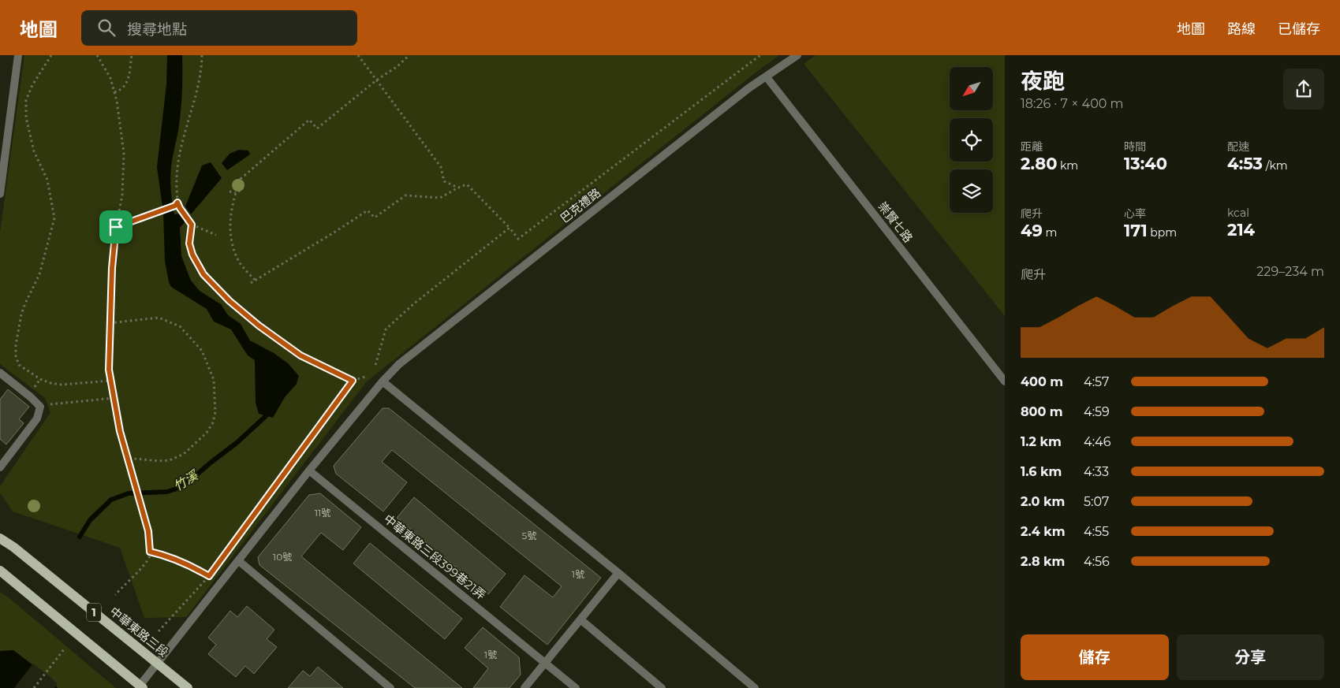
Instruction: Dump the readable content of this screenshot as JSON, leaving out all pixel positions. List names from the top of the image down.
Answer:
{
  "streets": {
    "main road": ["1", "中華東路三段"],
    "street": ["巴克禮路", "崇賢七路", "中華東路三段399巷21弄"]
  },
  "crossings": [
    ["巴克禮路", "崇賢七路"],
    ["巴克禮路", "中華東路三段399巷21弄"],
    ["巴克禮路", "1"],
    ["巴克禮路", "中華東路三段"]
  ],
  "water": ["竹溪"],
  "house_numbers": [
    "11號",
    "5號",
    "10號",
    "1號",
    "1號"
  ],
  "north": "bottom left",
  "page": {
    "header": "地圖",
    "search": "搜尋地點",
    "nav": ["地圖", "路線", "已儲存"],
    "heading": ["夜跑", "18:26 · 7 × 400 m"],
    "stats": [
      ["距離", "2.80 km"],
      ["時間", "13:40"],
      ["配速", "4:53 /km"],
      ["爬升", "49 m"],
      ["心率", "171 bpm"],
      ["kcal", "214"]
    ],
    "chart": ["爬升", "229–234 m"],
    "list": [
      {
        "name": "400 m",
        "note": "4:57"
      },
      {
        "name": "800 m",
        "note": "4:59"
      },
      {
        "name": "1.2 km",
        "note": "4:46"
      },
      {
        "name": "1.6 km",
        "note": "4:33"
      },
      {
        "name": "2.0 km",
        "note": "5:07"
      },
      {
        "name": "2.4 km",
        "note": "4:55"
      },
      {
        "name": "2.8 km",
        "note": "4:56"
      }
    ],
    "buttons": ["儲存", "分享"]
  }
}
